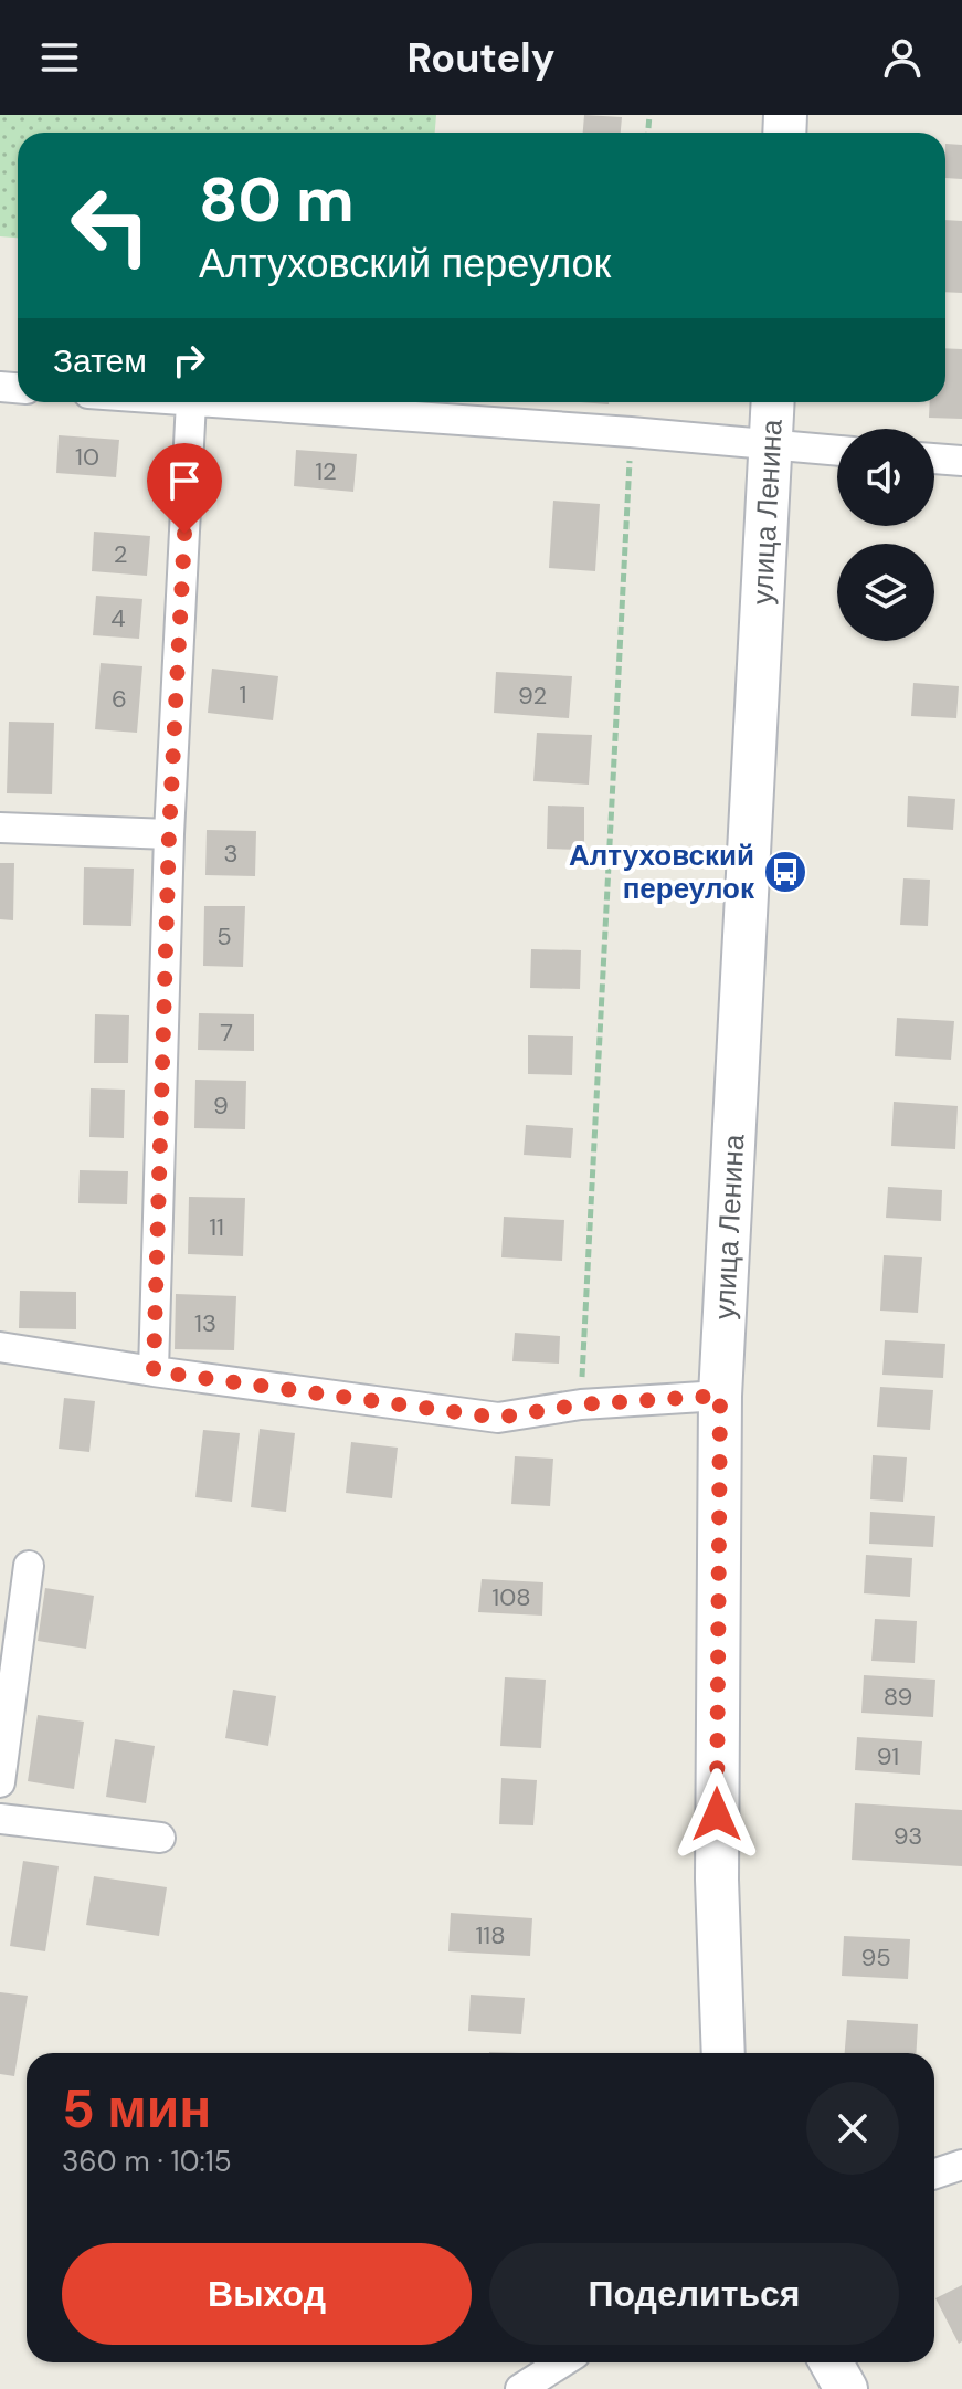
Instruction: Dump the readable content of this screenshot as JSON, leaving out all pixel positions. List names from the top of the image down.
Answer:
{
  "streets": {
    "main road": ["улица Ленина"]
  },
  "places": {
    "bus stop": ["Алтуховский переулок"]
  },
  "house_numbers": [
    "10",
    "12",
    "2",
    "4",
    "1",
    "92",
    "6",
    "3",
    "5",
    "7",
    "9",
    "11",
    "13",
    "108",
    "89",
    "91",
    "93",
    "118",
    "95"
  ],
  "page": {
    "header": "Routely",
    "turn": ["80 m", "Алтуховский переулок"],
    "then": "Затем",
    "heading": ["5 мин", "360 m · 10:15"],
    "buttons": ["Выход", "Поделиться"]
  }
}
